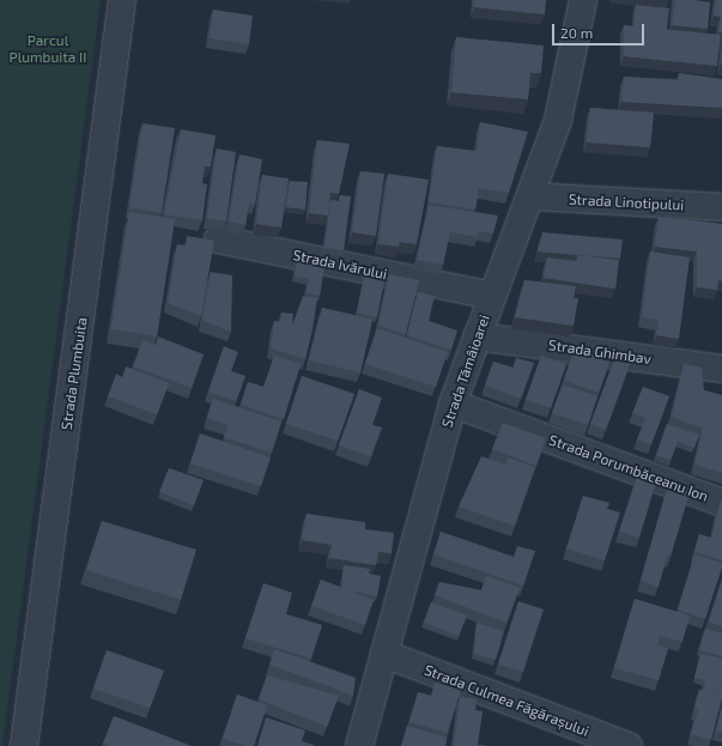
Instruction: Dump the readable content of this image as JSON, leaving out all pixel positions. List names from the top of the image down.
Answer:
{
  "streets": {
    "street": [
      "Strada Linotipului",
      "Strada Ivărului",
      "Strada Ghimbav",
      "Strada Tămâioarei",
      "Strada Plumbuita",
      "Strada Porumbăceanu Ion",
      "Strada Culmea Făgărașului"
    ]
  },
  "crossings": [
    ["Strada Linotipului", "Strada Tămâioarei"],
    ["Strada Ivărului", "Strada Tămâioarei"],
    ["Strada Ghimbav", "Strada Tămâioarei"],
    ["Strada Tămâioarei", "Strada Porumbăceanu Ion"],
    ["Strada Tămâioarei", "Strada Culmea Făgărașului"]
  ],
  "parks": ["Parcul Plumbuita II"],
  "scale_bar": "20 m"
}
